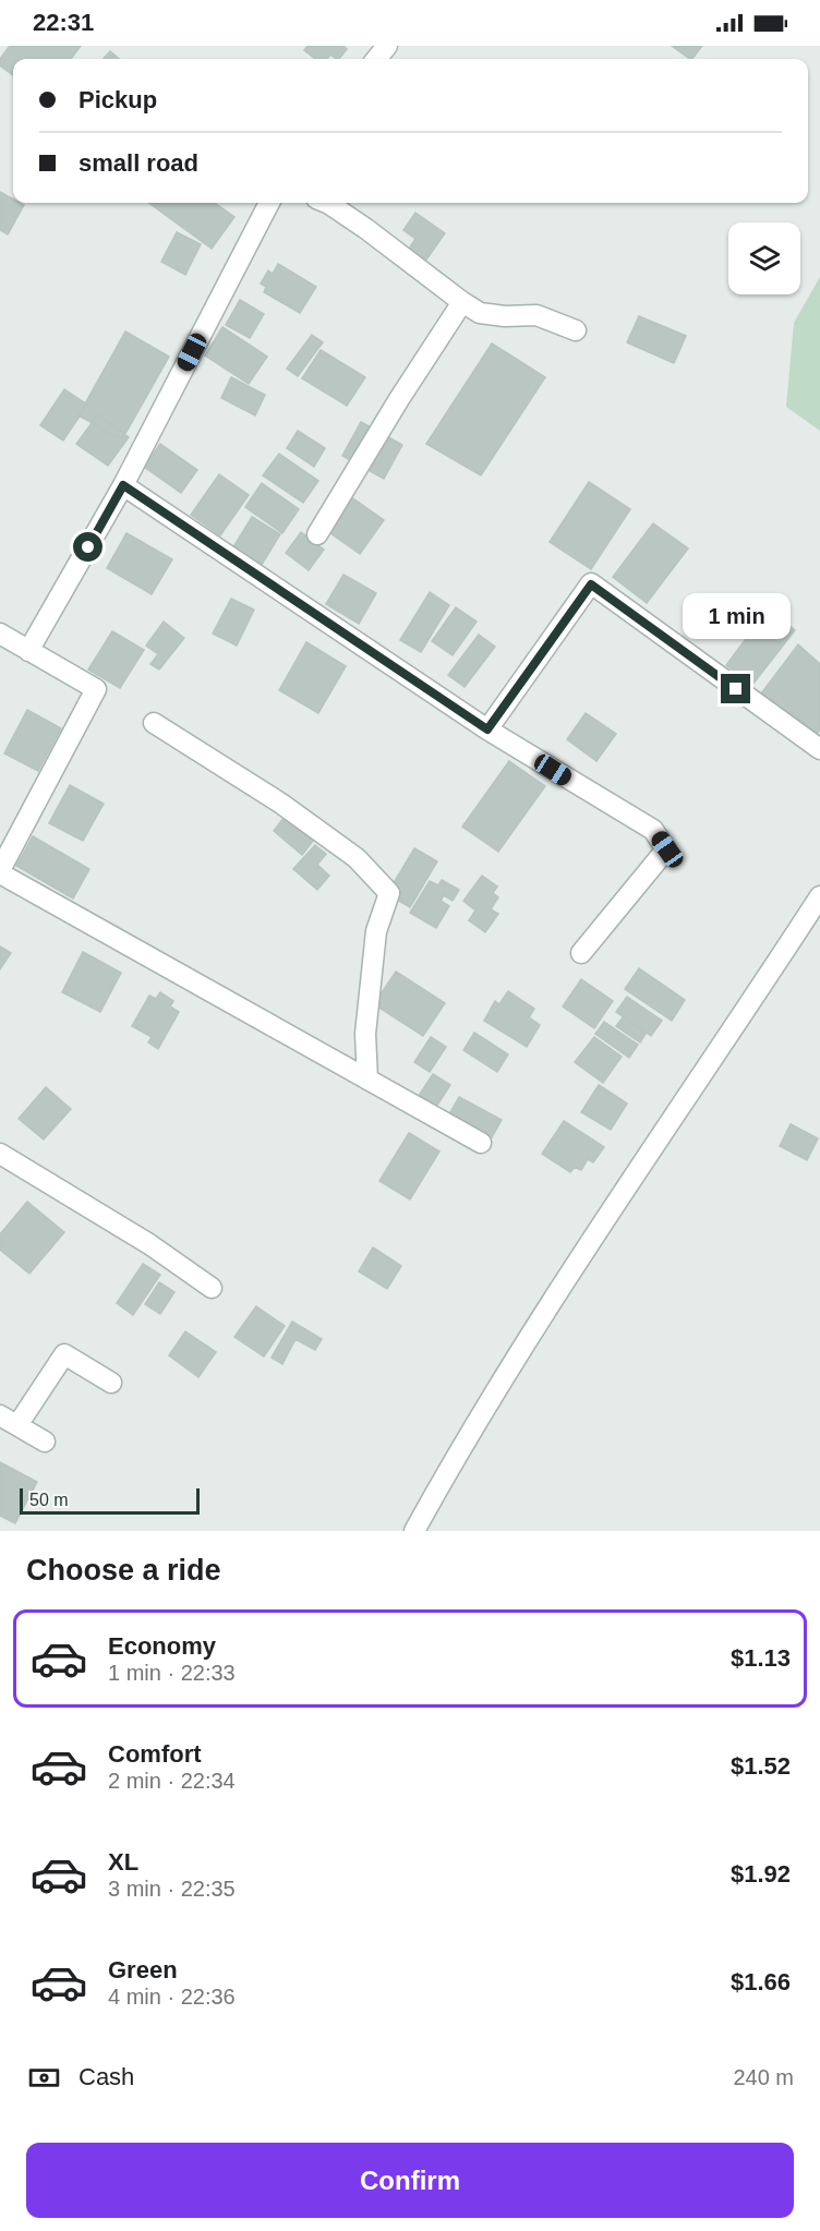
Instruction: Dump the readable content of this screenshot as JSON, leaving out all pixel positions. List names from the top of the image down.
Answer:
{
  "scale_bar": "50 m",
  "page": {
    "status": "22:31",
    "banner": ["Pickup", "small road"],
    "bubble": "1 min",
    "scale": "50 m",
    "heading": "Choose a ride",
    "list": [
      {
        "name": "Economy",
        "note": "1 min · 22:33",
        "value": "$1.13"
      },
      {
        "name": "Comfort",
        "note": "2 min · 22:34",
        "value": "$1.52"
      },
      {
        "name": "XL",
        "note": "3 min · 22:35",
        "value": "$1.92"
      },
      {
        "name": "Green",
        "note": "4 min · 22:36",
        "value": "$1.66"
      }
    ],
    "pay": ["Cash", "240 m"],
    "buttons": "Confirm"
  }
}
